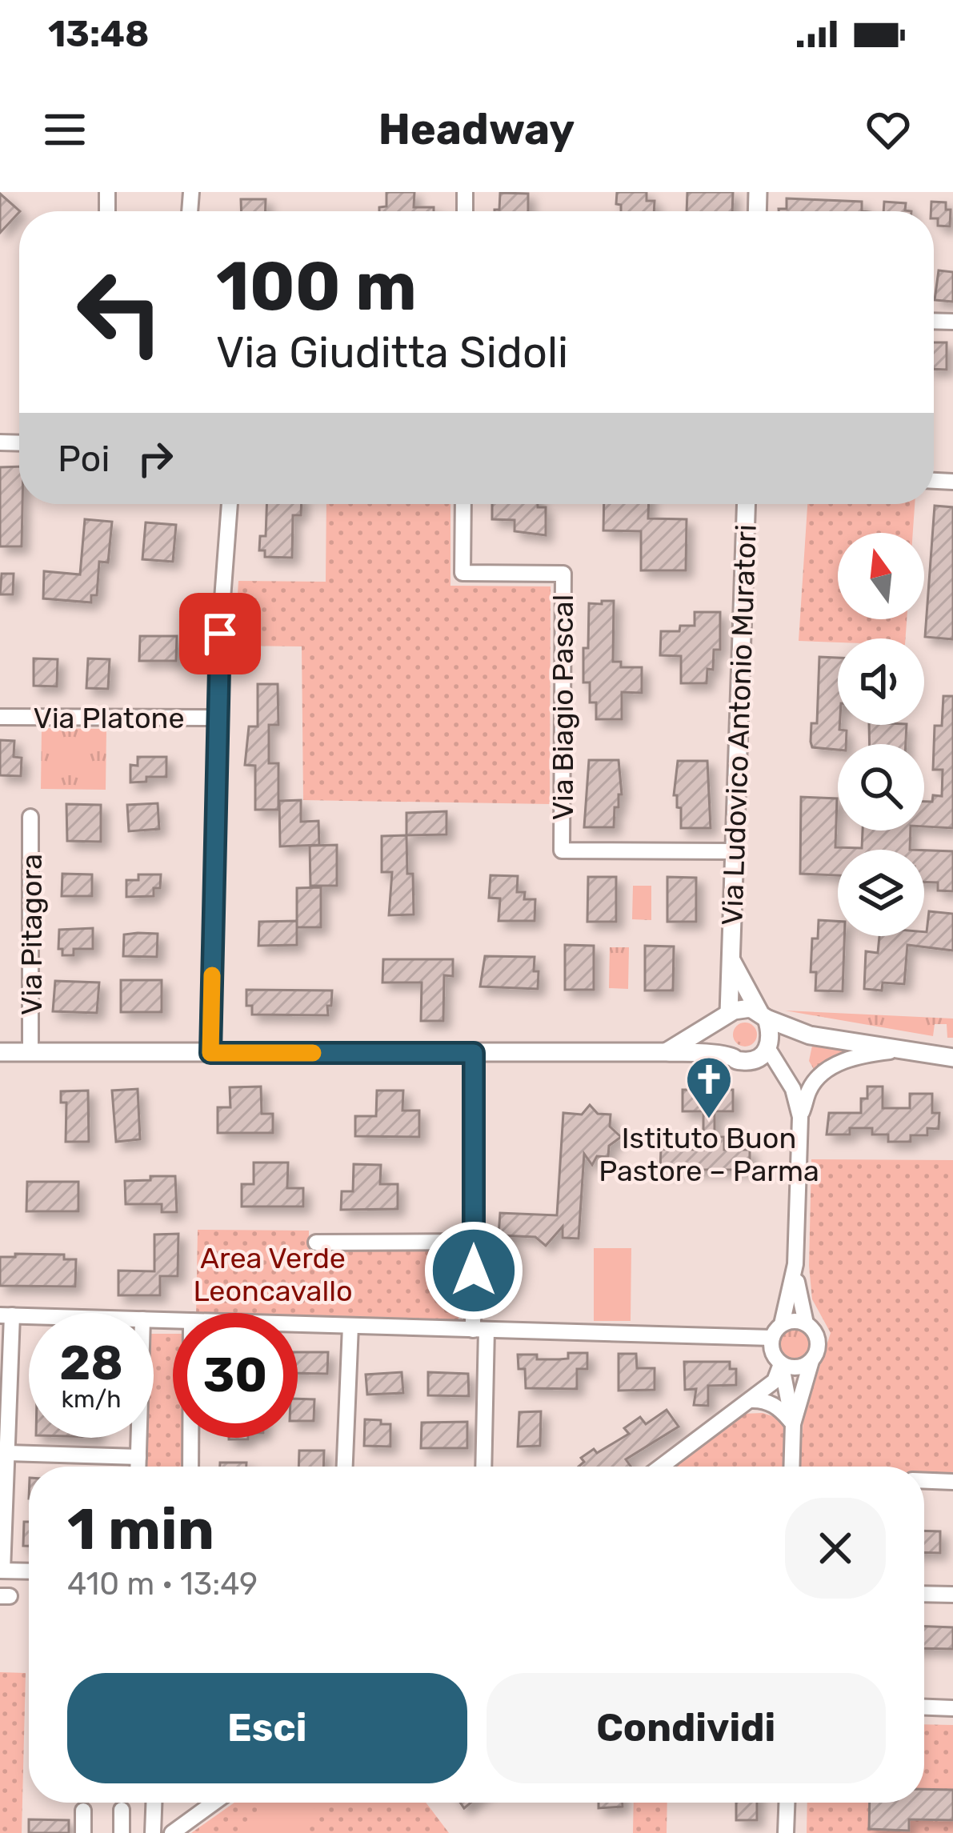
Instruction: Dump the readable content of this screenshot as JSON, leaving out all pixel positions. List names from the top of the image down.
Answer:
{
  "streets": {
    "street": [
      "Via Biagio Pascal",
      "Via Platone",
      "Via Ludovico Antonio Muratori",
      "Via Pitagora"
    ]
  },
  "crossings": [
    ["Via Biagio Pascal", "Via Ludovico Antonio Muratori"]
  ],
  "parks": ["Area Verde Leoncavallo"],
  "places": {
    "church": ["Istituto Buon Pastore – Parma"]
  },
  "north": "top",
  "page": {
    "status": "13:48",
    "header": "Headway",
    "turn": ["100 m", "Via Giuditta Sidoli"],
    "then": "Poi",
    "speed": "28 km/h",
    "limit": "30",
    "heading": ["1 min", "410 m · 13:49"],
    "buttons": ["Esci", "Condividi"]
  }
}
